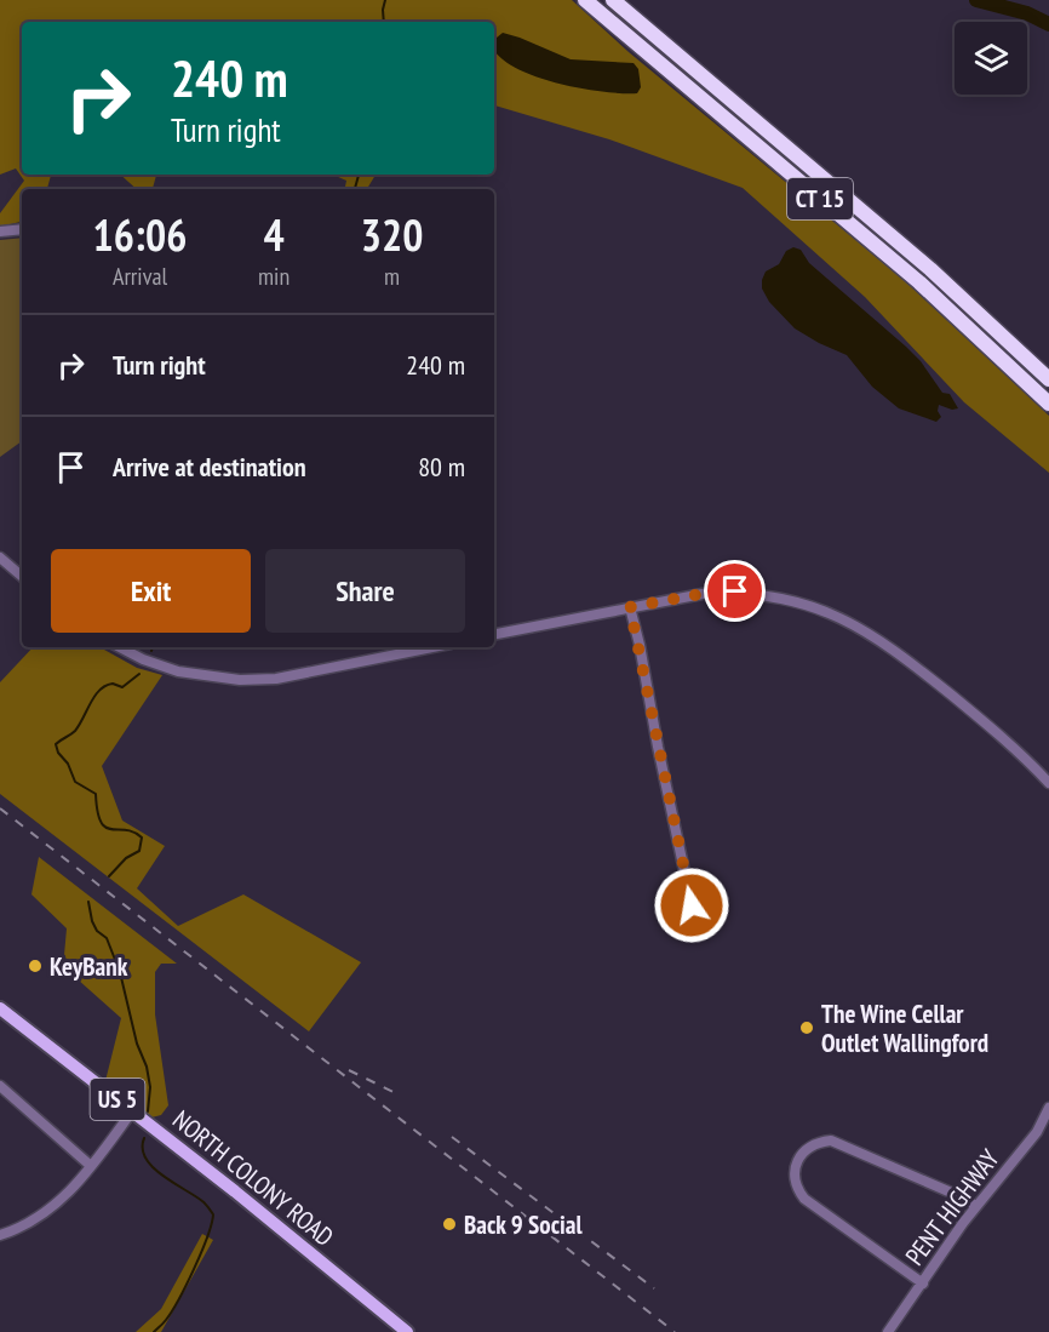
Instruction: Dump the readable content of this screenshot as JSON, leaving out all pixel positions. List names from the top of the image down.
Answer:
{
  "streets": {
    "highway": ["CT 15"],
    "main road": ["US 5", "NORTH COLONY ROAD"],
    "street": ["PENT HIGHWAY"]
  },
  "places": ["KeyBank", "The Wine Cellar Outlet Wallingford", "Back 9 Social"],
  "page": {
    "turn": ["240 m", "Turn right"],
    "eta": [
      "16:06",
      "Arrival",
      "4",
      "min",
      "320",
      "m"
    ],
    "list": [
      {
        "name": "Turn right",
        "value": "240 m"
      },
      {
        "name": "Arrive at destination",
        "value": "80 m"
      }
    ],
    "buttons": ["Exit", "Share"]
  }
}
